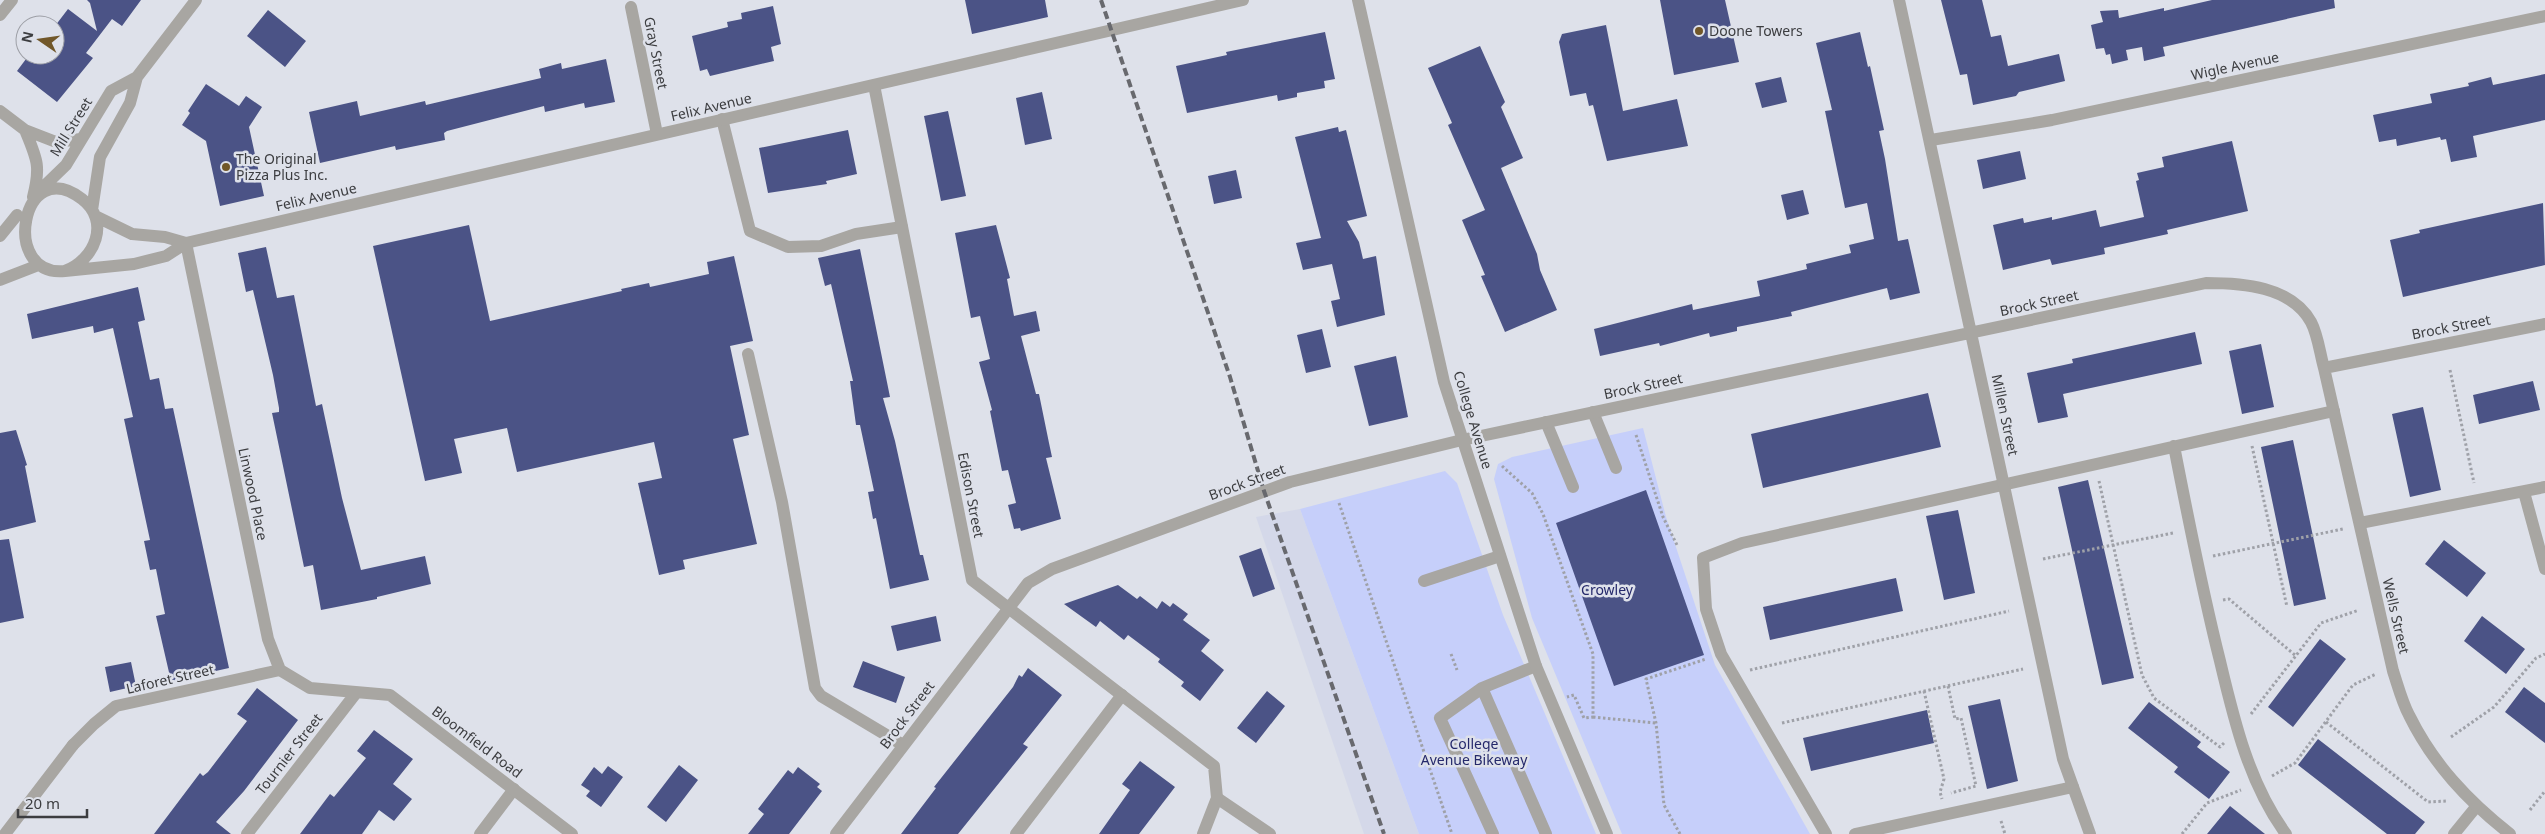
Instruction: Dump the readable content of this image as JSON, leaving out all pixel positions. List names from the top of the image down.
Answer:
{
  "streets": {
    "street": [
      "Gray Street",
      "Wigle Avenue",
      "Felix Avenue",
      "Mill Street",
      "Brock Street",
      "Millen Street",
      "College Avenue",
      "Linwood Place",
      "Edison Street",
      "Wells Street",
      "Laforet Street",
      "Bloomfield Road",
      "Tournier Street"
    ]
  },
  "crossings": [
    ["Gray Street", "Felix Avenue"],
    ["Wigle Avenue", "Millen Street"],
    ["Felix Avenue", "Mill Street"],
    ["Felix Avenue", "Linwood Place"],
    ["Felix Avenue", "Edison Street"],
    ["Brock Street", "Millen Street"],
    ["Brock Street", "College Avenue"],
    ["Brock Street", "Edison Street"],
    ["Brock Street", "Wells Street"],
    ["Linwood Place", "Laforet Street"],
    ["Bloomfield Road", "Tournier Street"]
  ],
  "parks": ["Crowley", "College Avenue Bikeway"],
  "places": ["Doone Towers", "The Original Pizza Plus Inc."],
  "scale_bar": "20 m",
  "north": "left"
}
